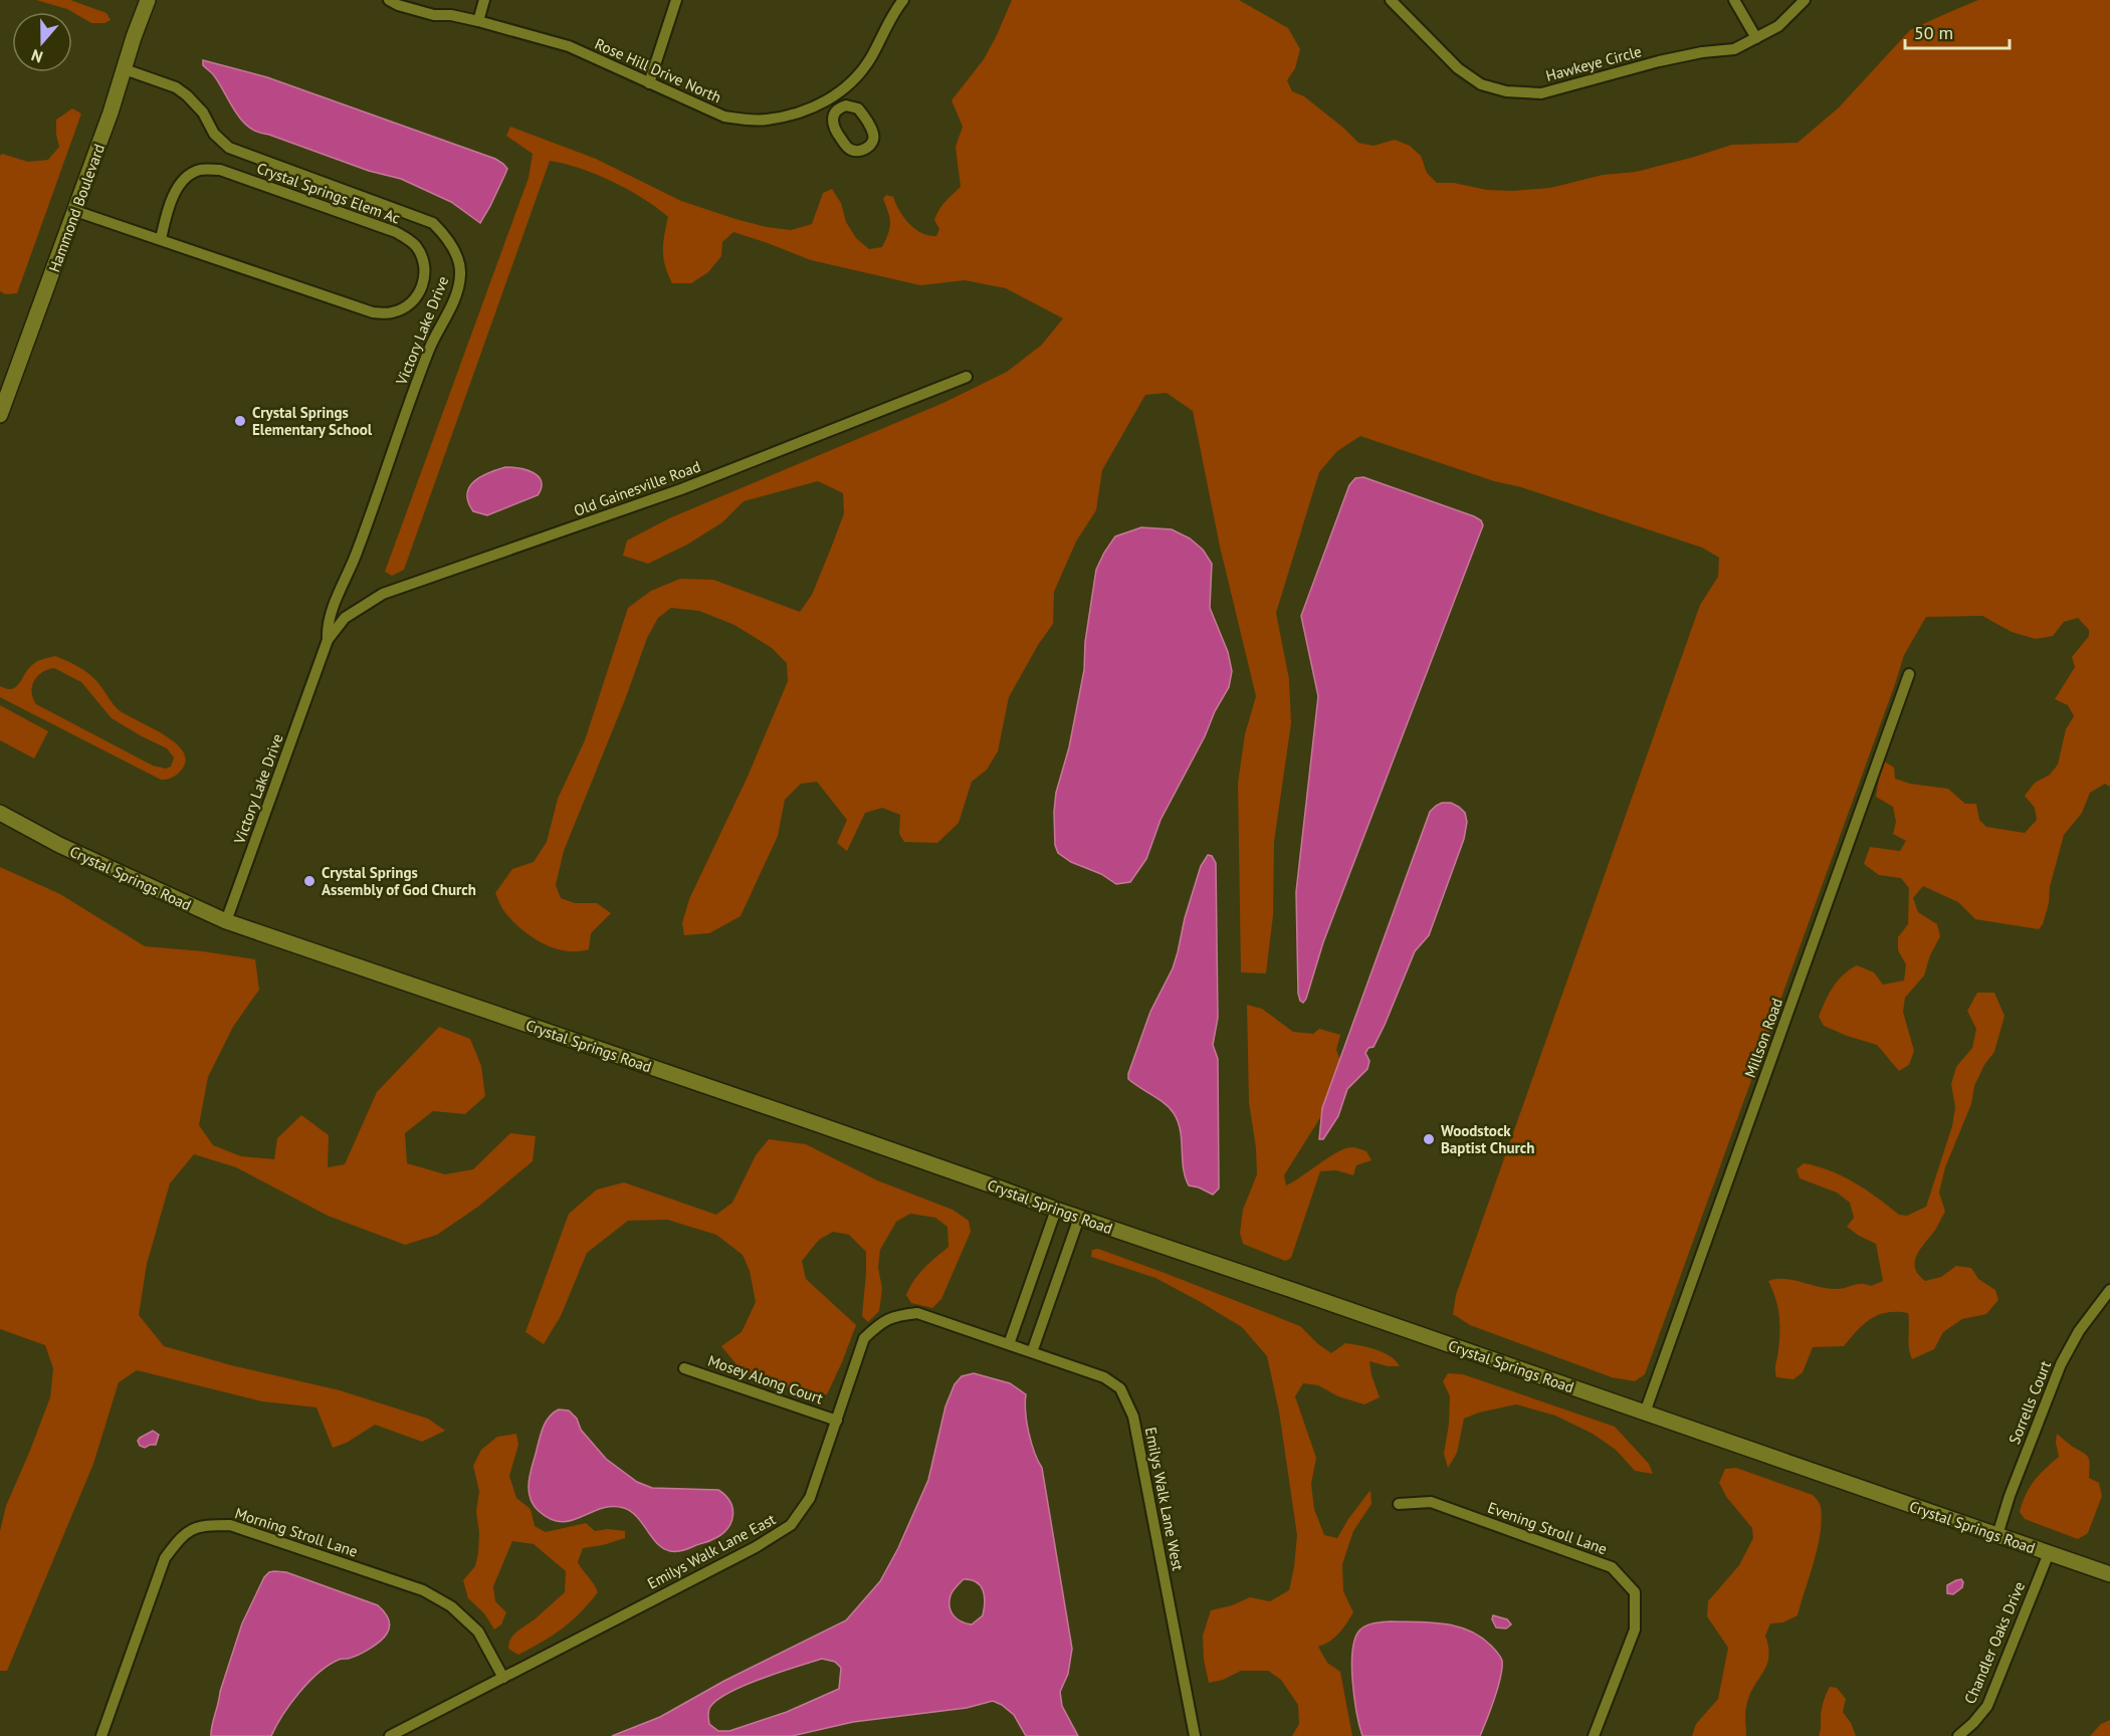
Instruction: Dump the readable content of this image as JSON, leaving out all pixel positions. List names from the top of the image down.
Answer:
{
  "streets": {
    "street": [
      "Hawkeye Circle",
      "Rose Hill Drive North",
      "Crystal Springs Elem Ac",
      "Hammond Boulevard",
      "Victory Lake Drive",
      "Old Gainesville Road",
      "Crystal Springs Road",
      "Millson Road",
      "Mosey Along Court",
      "Sorrells Court",
      "Emilys Walk Lane West",
      "Evening Stroll Lane",
      "Morning Stroll Lane",
      "Emilys Walk Lane East",
      "Chandler Oaks Drive"
    ]
  },
  "crossings": [
    ["Crystal Springs Elem Ac", "Hammond Boulevard"],
    ["Hammond Boulevard", "Victory Lake Drive"],
    ["Victory Lake Drive", "Old Gainesville Road"],
    ["Victory Lake Drive", "Crystal Springs Road"],
    ["Crystal Springs Road", "Millson Road"],
    ["Crystal Springs Road", "Sorrells Court"],
    ["Crystal Springs Road", "Chandler Oaks Drive"],
    ["Mosey Along Court", "Emilys Walk Lane East"],
    ["Emilys Walk Lane West", "Emilys Walk Lane East"],
    ["Morning Stroll Lane", "Emilys Walk Lane East"]
  ],
  "places": ["Crystal Springs Elementary School", "Crystal Springs Assembly of God Church", "Woodstock Baptist Church"],
  "scale_bar": "50 m",
  "north": "bottom"
}
